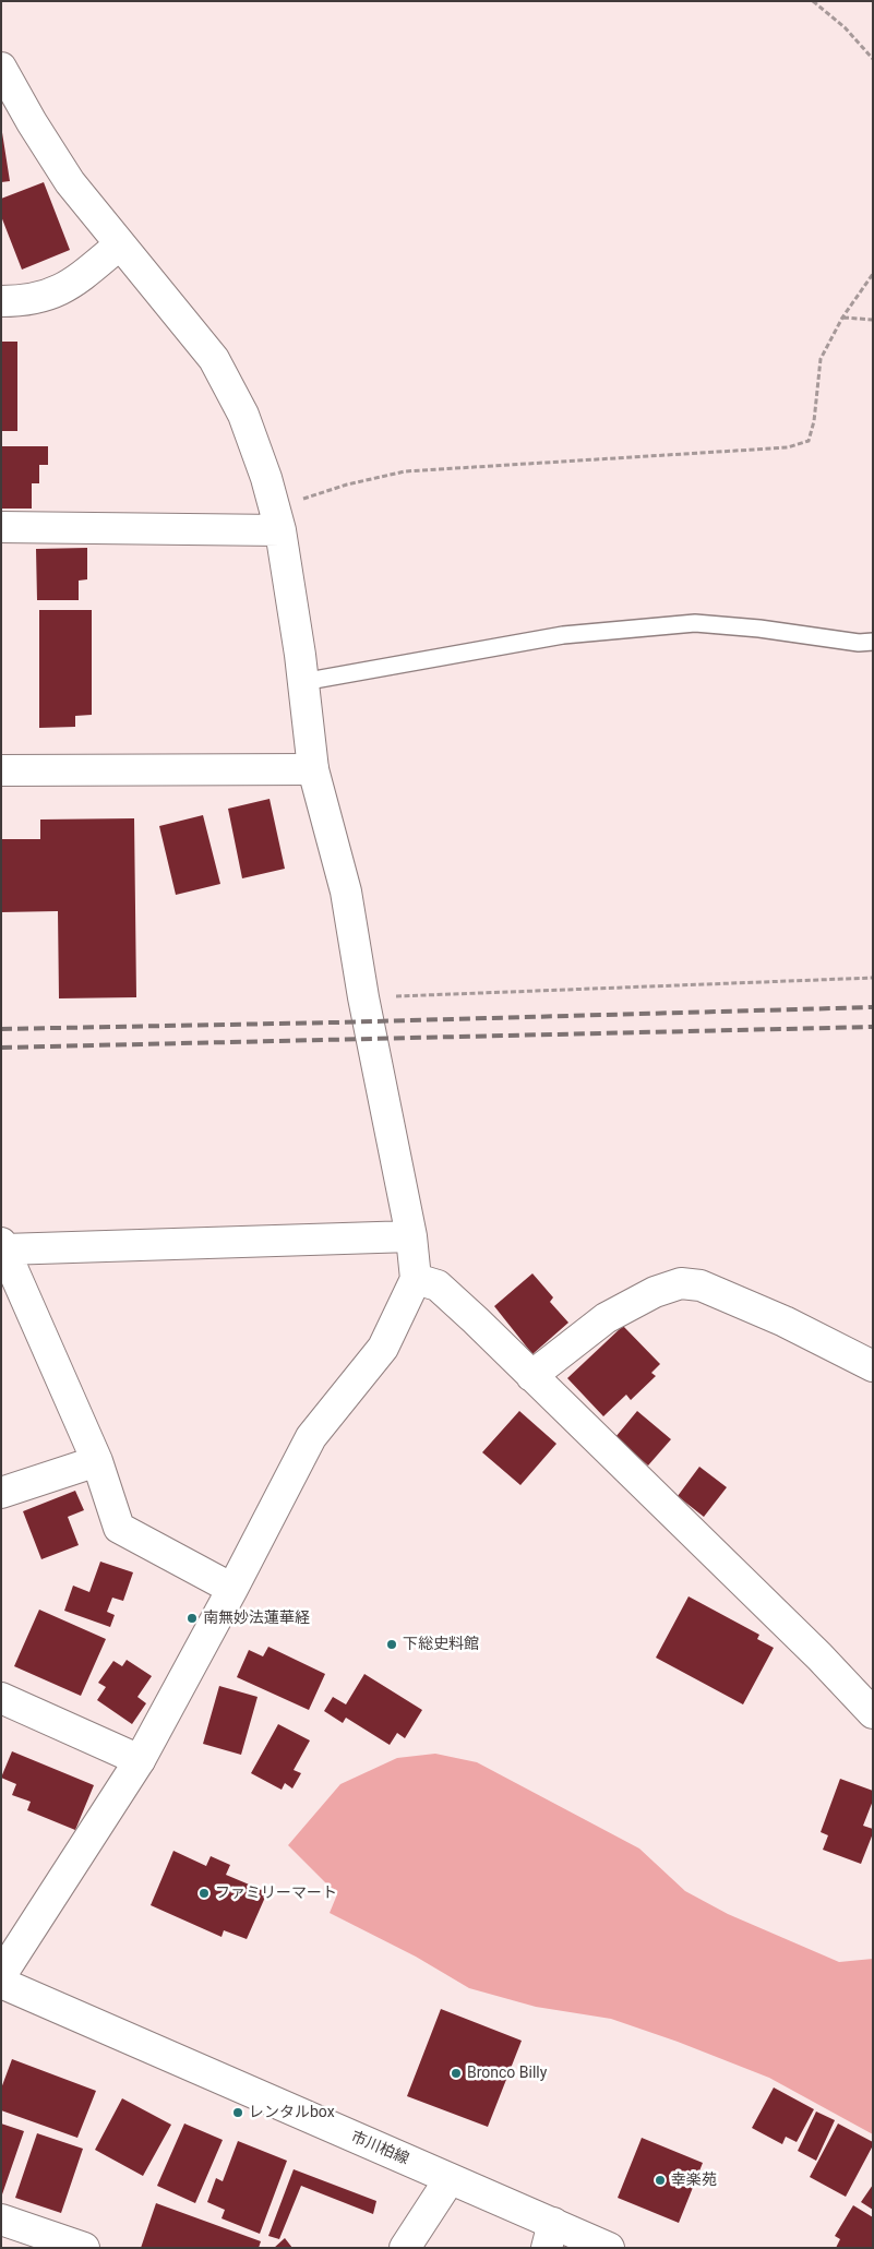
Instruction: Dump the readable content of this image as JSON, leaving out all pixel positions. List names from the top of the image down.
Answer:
{
  "streets": {
    "street": ["市川柏線"]
  },
  "places": [
    "南無妙法蓮華経",
    "下総史料館",
    "ファミリーマート",
    "Bronco Billy",
    "レンタルbox",
    "幸楽苑"
  ]
}
